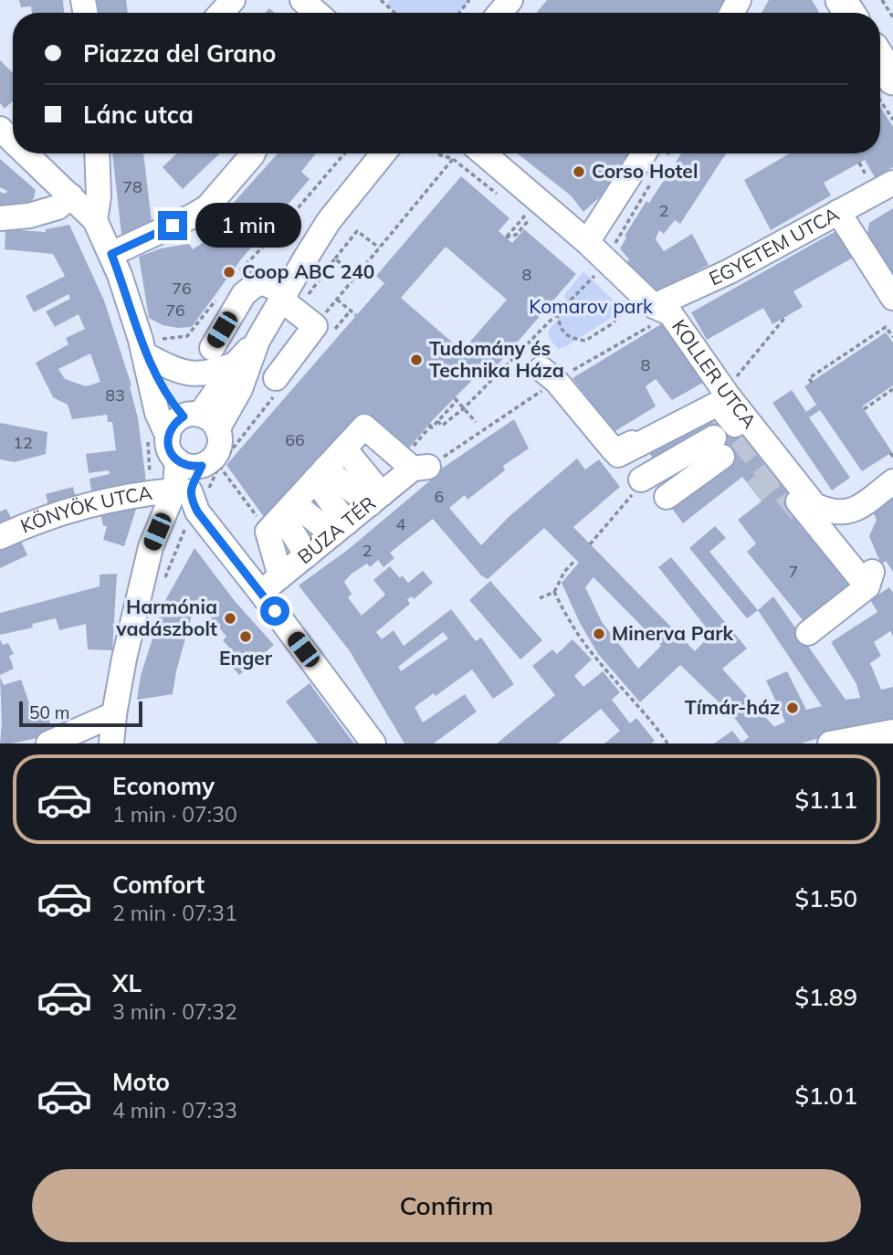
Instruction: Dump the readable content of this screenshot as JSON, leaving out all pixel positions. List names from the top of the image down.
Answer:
{
  "streets": {
    "street": [
      "EGYETEM UTCA",
      "KOLLER UTCA",
      "KÖNYÖK UTCA",
      "BÚZA TÉR"
    ]
  },
  "crossings": [
    ["EGYETEM UTCA", "KOLLER UTCA"]
  ],
  "parks": ["Komarov park"],
  "places": [
    "Corso Hotel",
    "Coop ABC 240",
    "Tudomány és Technika Háza",
    "Harmónia vadászbolt",
    "Minerva Park",
    "Enger",
    "Tímár-ház"
  ],
  "house_numbers": [
    "78",
    "2",
    "8",
    "76",
    "76",
    "8",
    "83",
    "66",
    "12",
    "6",
    "4",
    "2",
    "7"
  ],
  "scale_bar": "50 m",
  "page": {
    "banner": ["Piazza del Grano", "Lánc utca"],
    "bubble": "1 min",
    "scale": "50 m",
    "list": [
      {
        "name": "Economy",
        "note": "1 min · 07:30",
        "value": "$1.11"
      },
      {
        "name": "Comfort",
        "note": "2 min · 07:31",
        "value": "$1.50"
      },
      {
        "name": "XL",
        "note": "3 min · 07:32",
        "value": "$1.89"
      },
      {
        "name": "Moto",
        "note": "4 min · 07:33",
        "value": "$1.01"
      }
    ],
    "buttons": "Confirm"
  }
}
